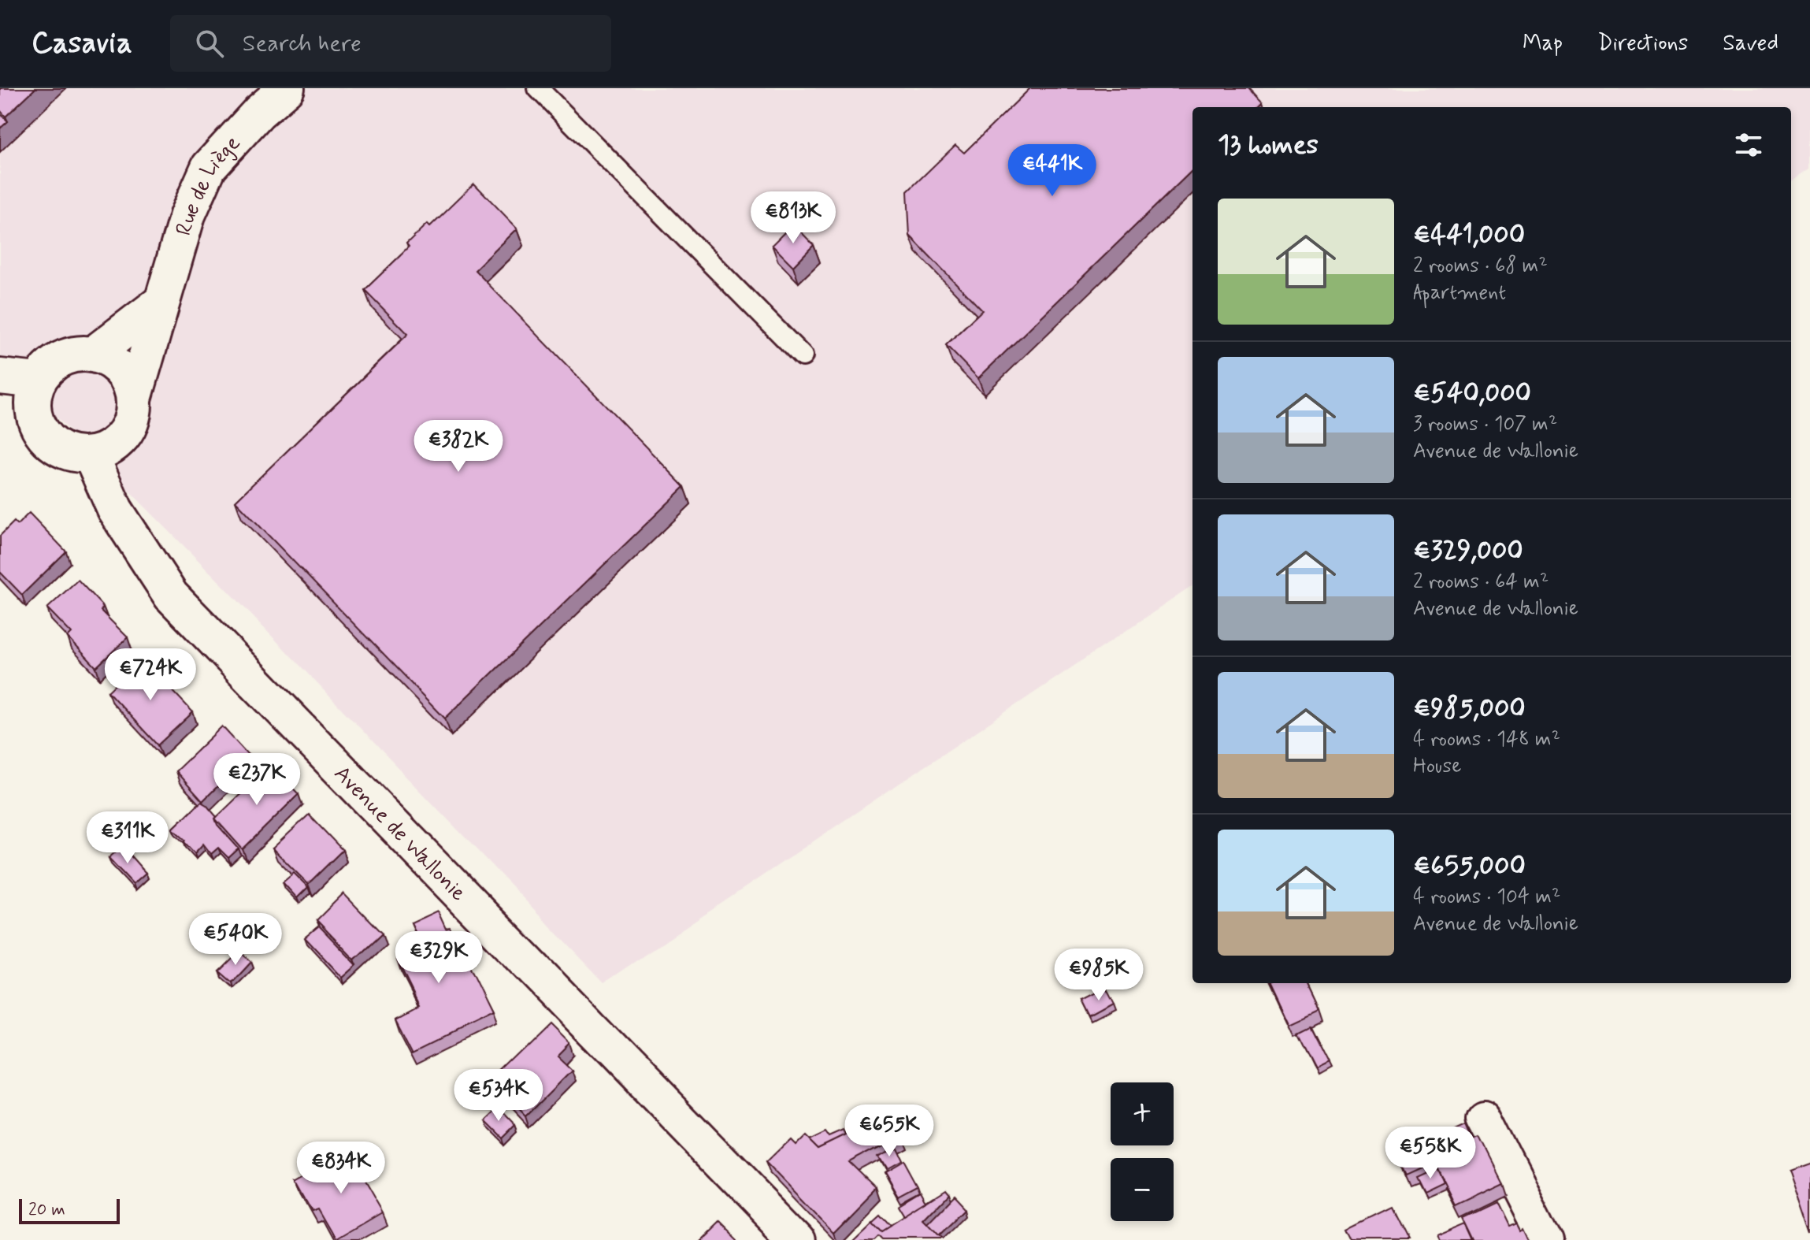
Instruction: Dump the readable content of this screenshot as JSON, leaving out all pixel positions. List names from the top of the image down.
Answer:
{
  "streets": {
    "street": ["Rue de Liège", "Avenue de Wallonie"]
  },
  "crossings": [
    ["Rue de Liège", "Avenue de Wallonie"]
  ],
  "scale_bar": "20 m",
  "page": {
    "header": "Casavia",
    "search": "Search here",
    "nav": ["Map", "Directions", "Saved"],
    "heading": "13 homes",
    "price": [
      "€441K",
      "€813K",
      "€382K",
      "€724K",
      "€237K",
      "€311K",
      "€540K",
      "€329K",
      "€985K",
      "€534K",
      "€655K",
      "€558K",
      "€834K"
    ],
    "list": [
      {
        "name": "€441,000",
        "note": "2 rooms · 68 m² · Apartment"
      },
      {
        "name": "€540,000",
        "note": "3 rooms · 107 m² · Avenue de Wallonie"
      },
      {
        "name": "€329,000",
        "note": "2 rooms · 64 m² · Avenue de Wallonie"
      },
      {
        "name": "€985,000",
        "note": "4 rooms · 148 m² · House"
      },
      {
        "name": "€655,000",
        "note": "4 rooms · 104 m² · Avenue de Wallonie"
      }
    ],
    "map_buttons": ["+", "−"],
    "scale": "20 m"
  }
}
